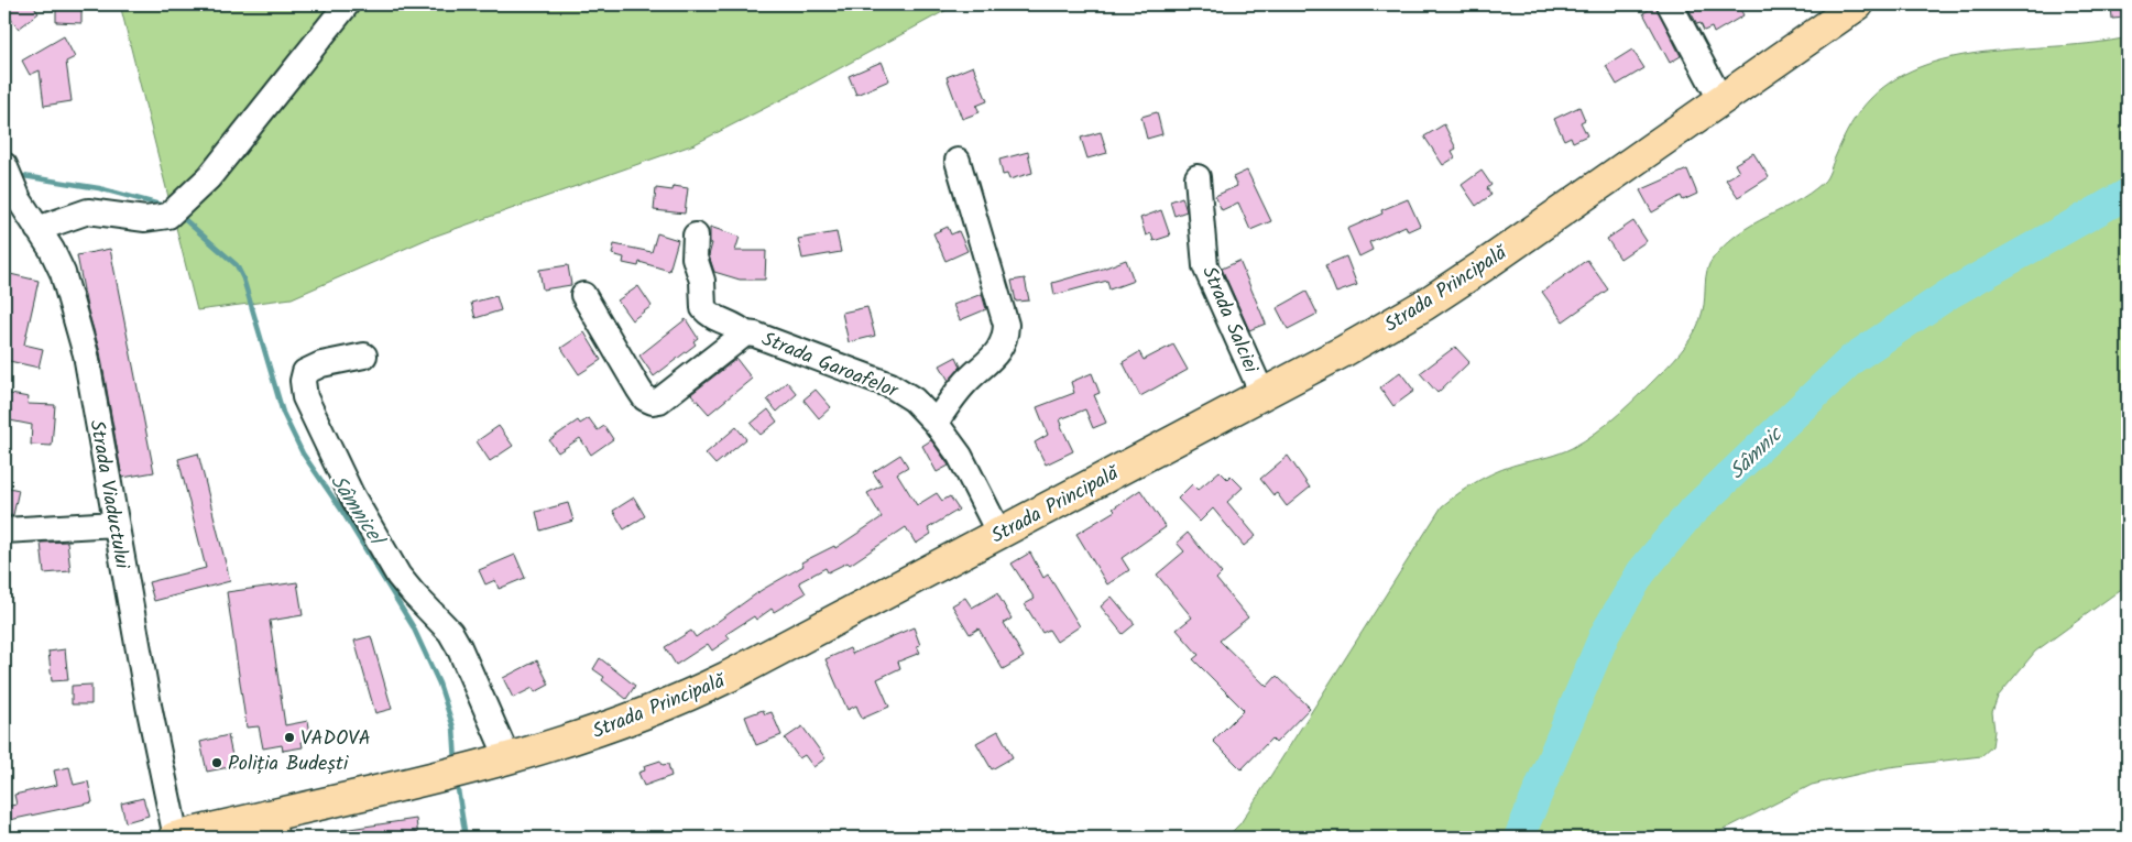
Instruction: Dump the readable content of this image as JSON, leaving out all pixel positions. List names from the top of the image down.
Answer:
{
  "streets": {
    "highway": ["Strada Principală"],
    "street": ["Strada Salciei", "Strada Garoafelor", "Strada Viaductului"]
  },
  "crossings": [
    ["Strada Principală", "Strada Salciei"],
    ["Strada Principală", "Strada Viaductului"]
  ],
  "water": ["Sâmnic", "Sâmnicel"],
  "places": ["VADOVA", "Poliția Budești"]
}
